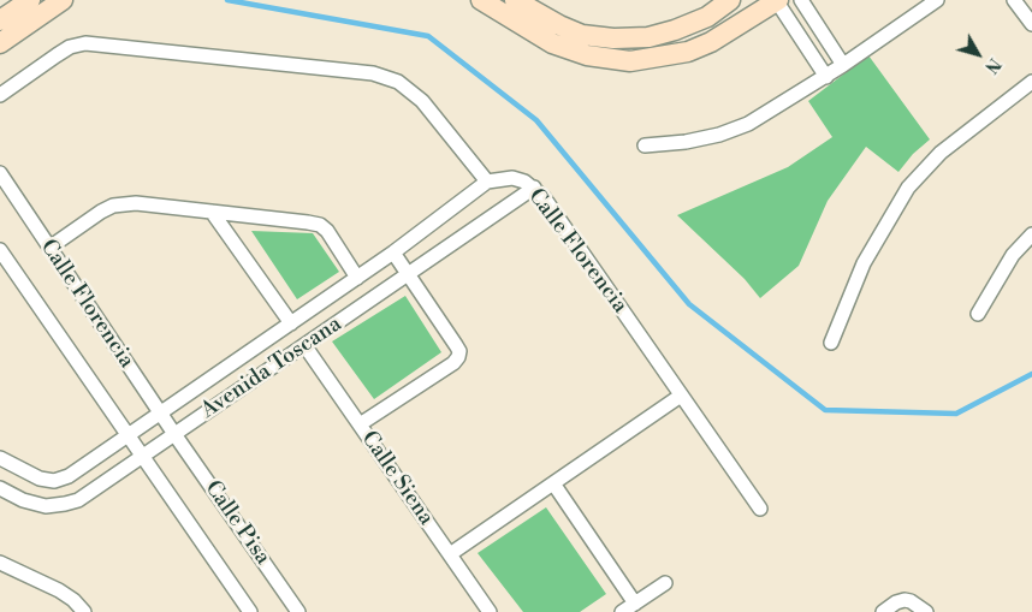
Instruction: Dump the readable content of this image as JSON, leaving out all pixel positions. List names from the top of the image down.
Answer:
{
  "streets": {
    "street": [
      "Calle Florencia",
      "Avenida Toscana",
      "Calle Siena",
      "Calle Pisa"
    ]
  },
  "crossings": [
    ["Calle Florencia", "Avenida Toscana"],
    ["Calle Florencia", "Calle Pisa"],
    ["Avenida Toscana", "Calle Siena"],
    ["Avenida Toscana", "Calle Pisa"]
  ],
  "north": "bottom right"
}
